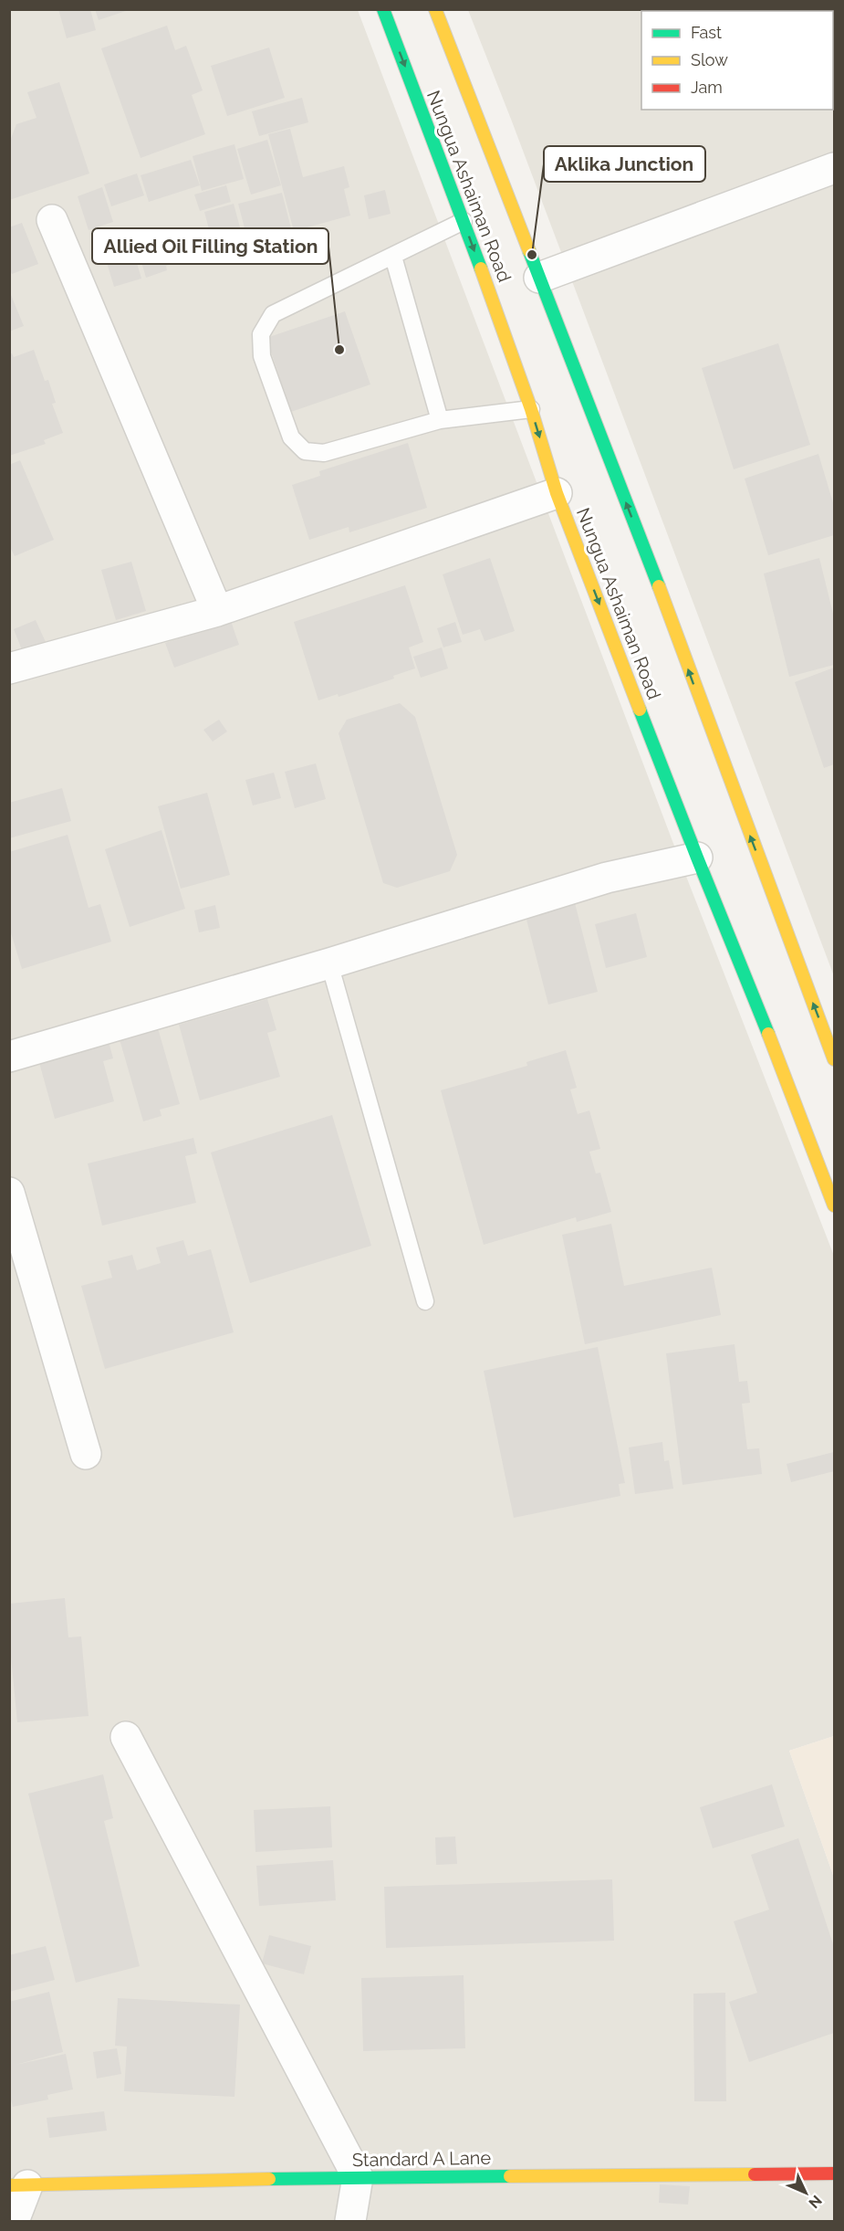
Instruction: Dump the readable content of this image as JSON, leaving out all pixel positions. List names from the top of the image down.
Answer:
{
  "streets": {
    "main road": ["Nungua Ashaiman Road", "Standard A Lane"]
  },
  "places": ["Aklika Junction", "Allied Oil Filling Station"],
  "legend": ["Fast", "Slow", "Jam"],
  "north": "bottom right"
}
